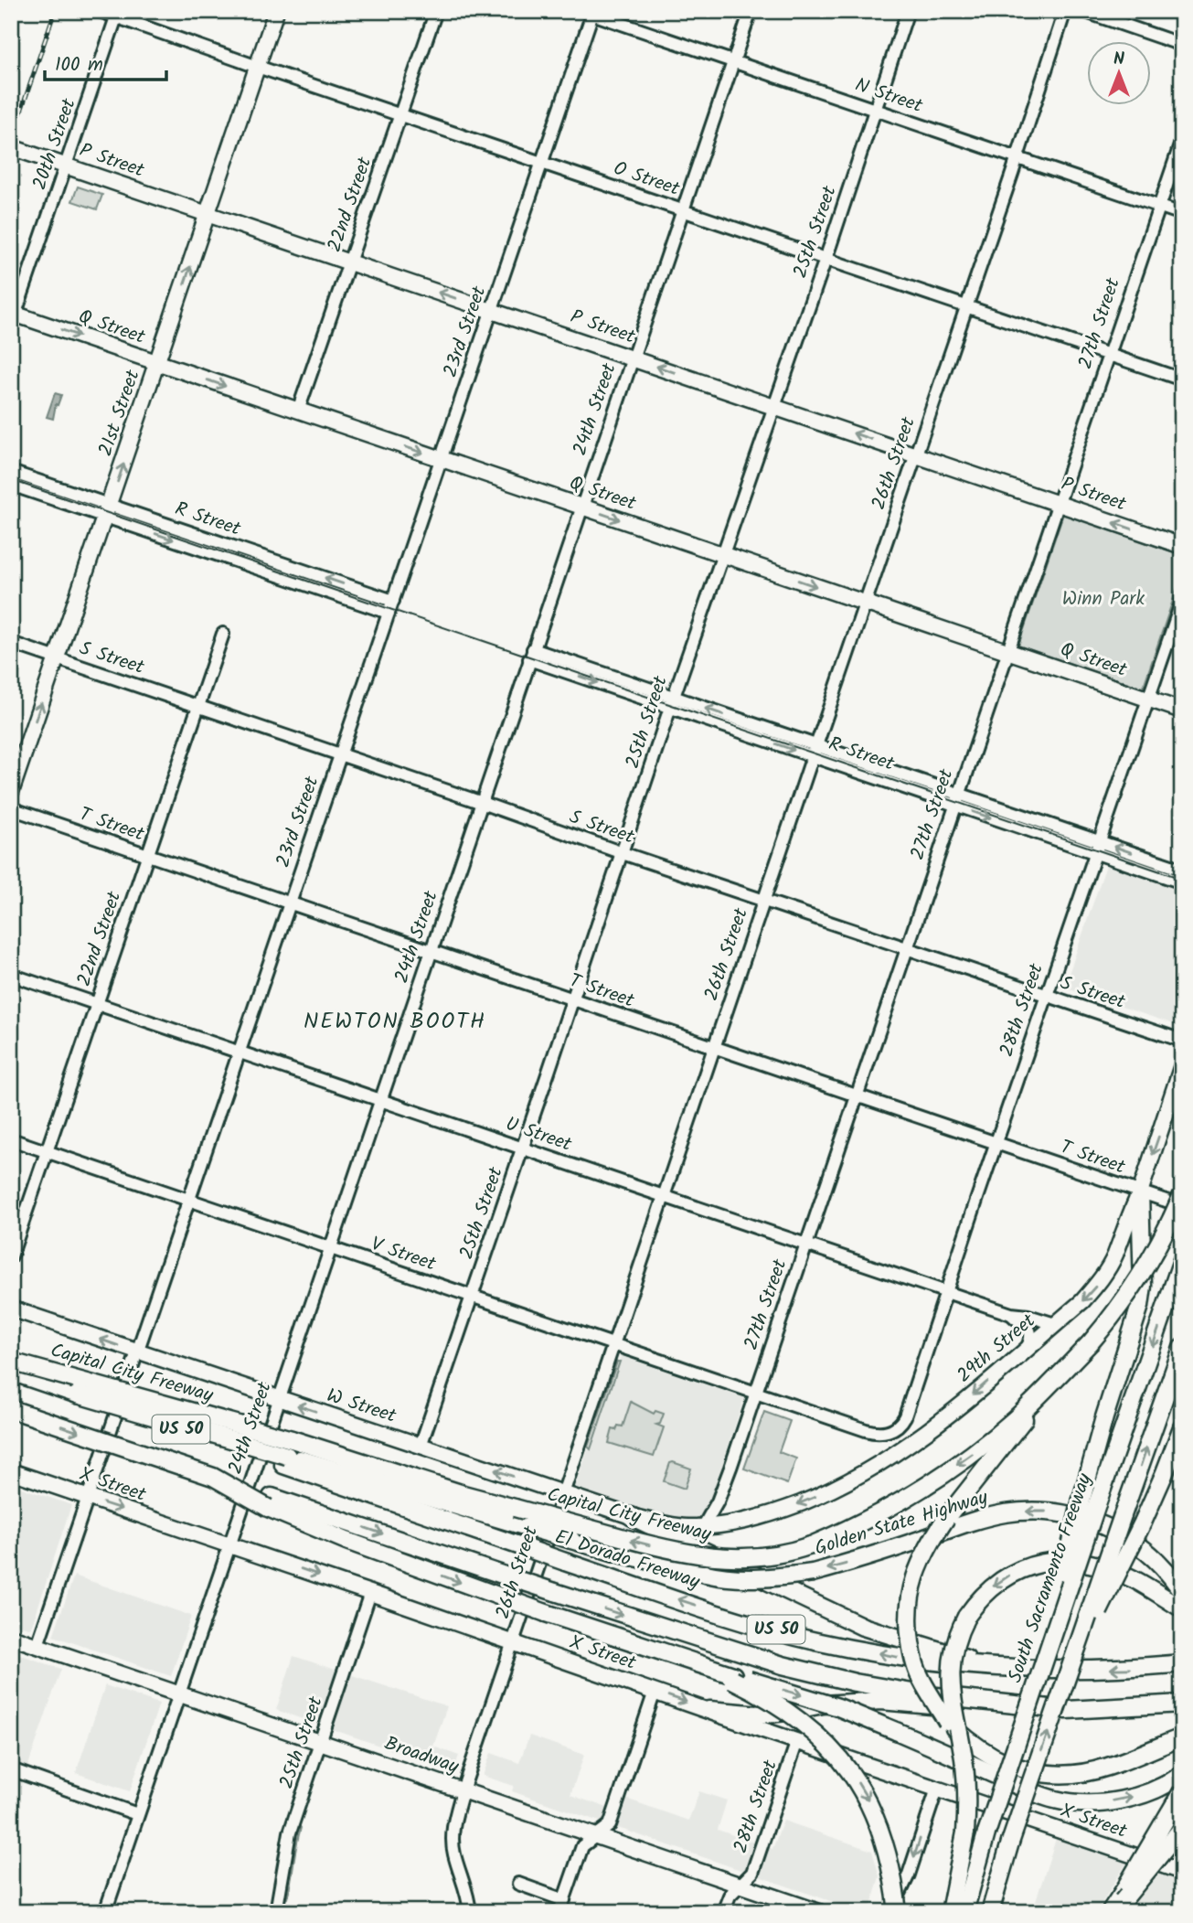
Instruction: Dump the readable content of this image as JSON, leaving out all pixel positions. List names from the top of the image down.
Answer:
{
  "streets": {
    "highway": [
      "Capital City Freeway",
      "US 50",
      "Golden State Highway",
      "El Dorado Freeway",
      "South Sacramento Freeway"
    ],
    "main road": [
      "P Street",
      "Q Street",
      "21st Street",
      "29th Street",
      "W Street",
      "X Street",
      "Broadway"
    ],
    "street": [
      "N Street",
      "20th Street",
      "O Street",
      "22nd Street",
      "25th Street",
      "27th Street",
      "23rd Street",
      "24th Street",
      "26th Street",
      "R Street",
      "S Street",
      "T Street",
      "28th Street",
      "U Street",
      "V Street"
    ]
  },
  "crossings": [
    ["N Street", "25th Street"],
    ["N Street", "27th Street"],
    ["N Street", "23rd Street"],
    ["N Street", "24th Street"],
    ["N Street", "26th Street"],
    ["20th Street", "P Street"],
    ["20th Street", "O Street"],
    ["20th Street", "Q Street"],
    ["P Street", "22nd Street"],
    ["P Street", "25th Street"],
    ["P Street", "27th Street"],
    ["P Street", "23rd Street"],
    ["P Street", "24th Street"],
    ["P Street", "21st Street"],
    ["P Street", "26th Street"],
    ["O Street", "22nd Street"],
    ["O Street", "25th Street"],
    ["O Street", "27th Street"],
    ["O Street", "23rd Street"],
    ["O Street", "24th Street"],
    ["O Street", "21st Street"],
    ["O Street", "26th Street"],
    ["22nd Street", "Q Street"],
    ["22nd Street", "S Street"],
    ["22nd Street", "T Street"],
    ["22nd Street", "U Street"],
    ["22nd Street", "V Street"],
    ["25th Street", "Q Street"],
    ["25th Street", "R Street"],
    ["25th Street", "S Street"],
    ["25th Street", "T Street"],
    ["25th Street", "U Street"],
    ["25th Street", "V Street"],
    ["25th Street", "W Street"],
    ["25th Street", "X Street"],
    ["25th Street", "Broadway"],
    ["27th Street", "Q Street"],
    ["27th Street", "R Street"],
    ["27th Street", "S Street"],
    ["27th Street", "T Street"],
    ["27th Street", "U Street"],
    ["27th Street", "V Street"],
    ["27th Street", "29th Street"],
    ["27th Street", "W Street"],
    ["Q Street", "23rd Street"],
    ["Q Street", "24th Street"],
    ["Q Street", "21st Street"],
    ["Q Street", "26th Street"],
    ["Q Street", "28th Street"],
    ["23rd Street", "R Street"],
    ["23rd Street", "S Street"],
    ["23rd Street", "T Street"],
    ["23rd Street", "U Street"],
    ["23rd Street", "V Street"],
    ["23rd Street", "W Street"],
    ["23rd Street", "X Street"],
    ["23rd Street", "Broadway"],
    ["24th Street", "R Street"],
    ["24th Street", "S Street"],
    ["24th Street", "T Street"],
    ["24th Street", "U Street"],
    ["24th Street", "V Street"],
    ["24th Street", "W Street"],
    ["24th Street", "X Street"],
    ["24th Street", "Broadway"],
    ["21st Street", "R Street"],
    ["21st Street", "S Street"],
    ["26th Street", "R Street"],
    ["26th Street", "S Street"],
    ["26th Street", "T Street"],
    ["26th Street", "U Street"],
    ["26th Street", "V Street"],
    ["26th Street", "W Street"],
    ["26th Street", "X Street"],
    ["26th Street", "Broadway"],
    ["R Street", "28th Street"],
    ["S Street", "28th Street"],
    ["T Street", "28th Street"],
    ["T Street", "29th Street"],
    ["28th Street", "U Street"],
    ["28th Street", "V Street"],
    ["28th Street", "X Street"],
    ["28th Street", "Broadway"],
    ["U Street", "29th Street"],
    ["29th Street", "W Street"],
    ["Capital City Freeway", "El Dorado Freeway"],
    ["Golden State Highway", "El Dorado Freeway"]
  ],
  "one_way": [
    "P Street",
    "Q Street",
    "21st Street",
    "29th Street",
    "W Street"
  ],
  "districts": ["NEWTON BOOTH"],
  "parks": ["Winn Park"],
  "scale_bar": "100 m",
  "north": "top"
}
